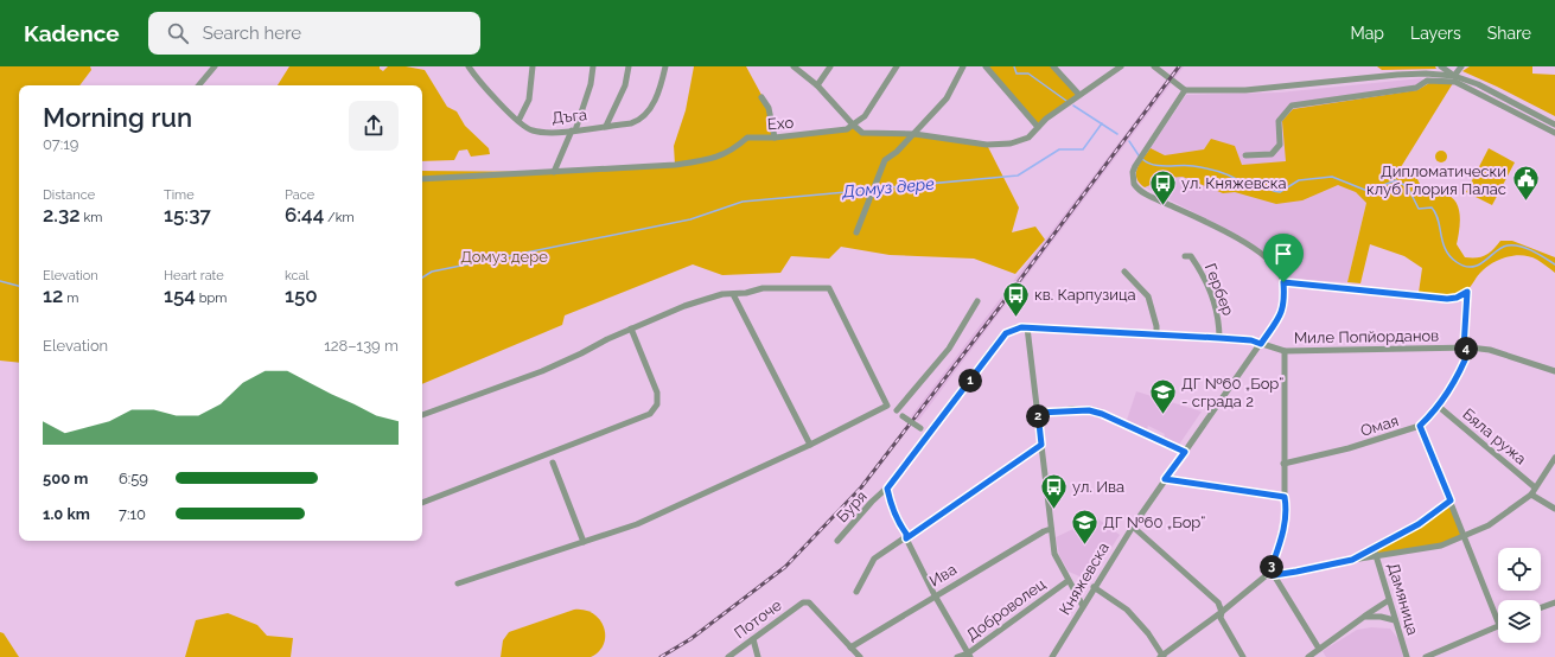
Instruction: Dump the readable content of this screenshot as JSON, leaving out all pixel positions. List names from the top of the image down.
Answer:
{
  "streets": {
    "street": [
      "Дъга",
      "Ехо",
      "Гербер",
      "Миле Попйорданов",
      "Омая",
      "Бяла ружа",
      "Буря",
      "Ива",
      "Княжевска",
      "Дамяница",
      "Доброволец",
      "Поточе"
    ]
  },
  "crossings": [
    ["Гербер", "Буря"],
    ["Миле Попйорданов", "Омая"],
    ["Миле Попйорданов", "Буря"],
    ["Миле Попйорданов", "Княжевска"],
    ["Омая", "Бяла ружа"],
    ["Буря", "Княжевска"],
    ["Ива", "Поточе"]
  ],
  "water": ["Домуз дере"],
  "parks": ["Домуз дере"],
  "places": {
    "public building": ["Дипломатически клуб Глория Палас"],
    "bus stop": ["ул. Княжевска", "кв. Карпузица", "ул. Ива"],
    "school or university": ["ДГ №60 „Бор“ - сграда 2", "ДГ №60 „Бор“"]
  },
  "page": {
    "header": "Kadence",
    "search": "Search here",
    "nav": ["Map", "Layers", "Share"],
    "heading": ["Morning run", "07:19"],
    "stats": [
      ["Distance", "2.32 km"],
      ["Time", "15:37"],
      ["Pace", "6:44 /km"],
      ["Elevation", "12 m"],
      ["Heart rate", "154 bpm"],
      ["kcal", "150"]
    ],
    "chart": ["Elevation", "128–139 m"],
    "pins": [
      "4",
      "1",
      "2",
      "3"
    ],
    "list": [
      {
        "name": "500 m",
        "note": "6:59"
      },
      {
        "name": "1.0 km",
        "note": "7:10"
      }
    ]
  }
}
